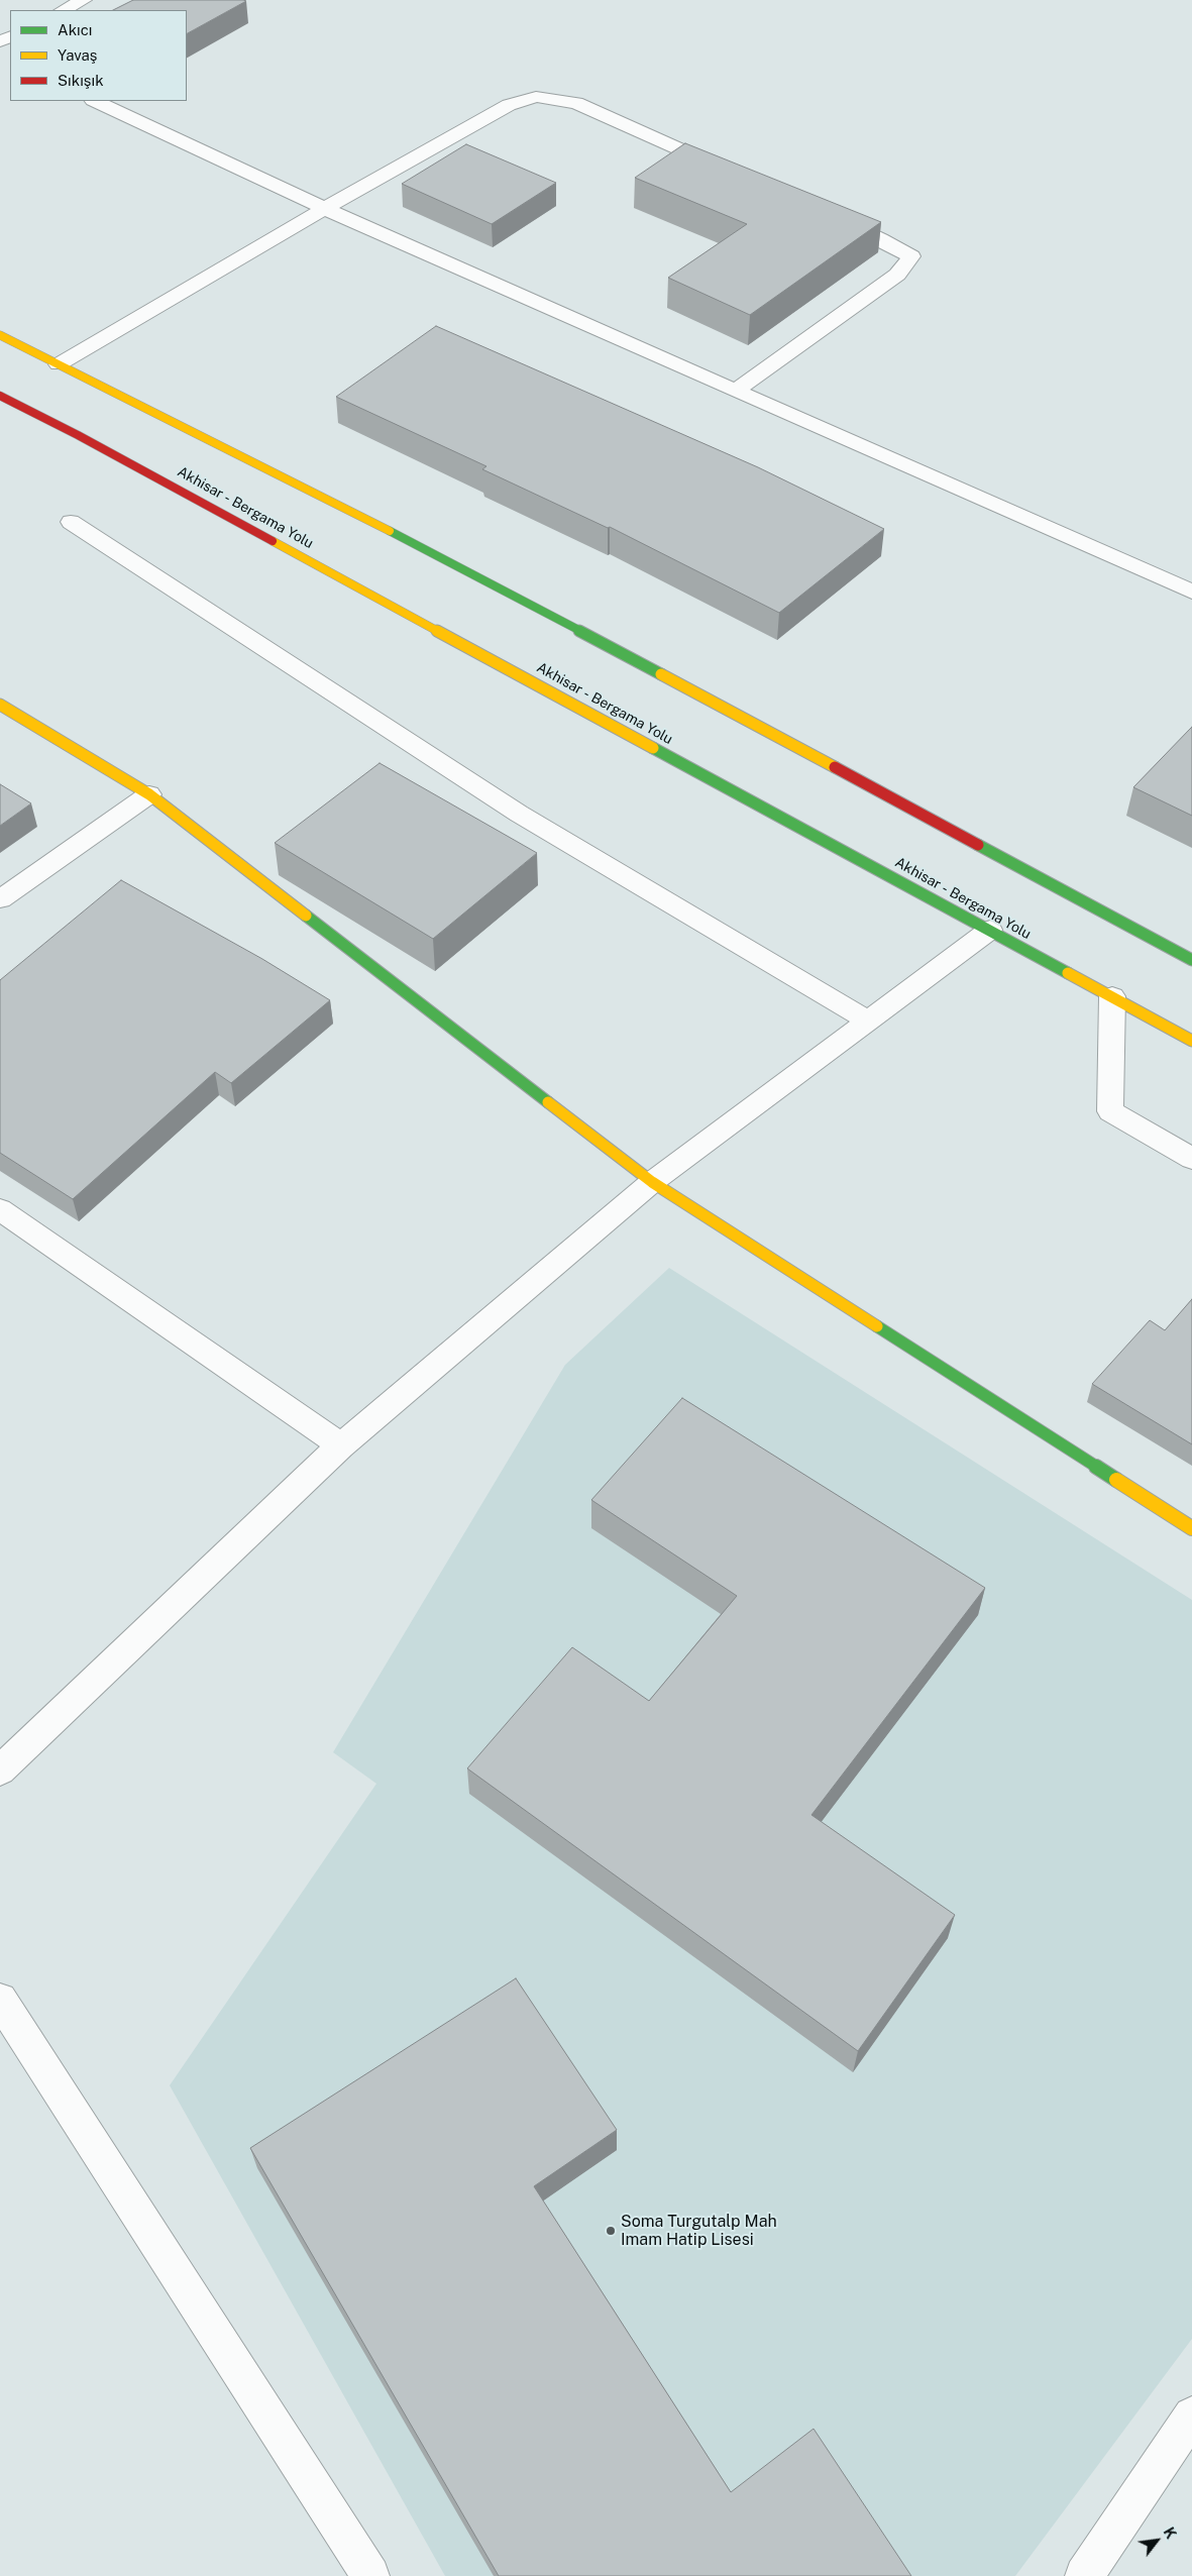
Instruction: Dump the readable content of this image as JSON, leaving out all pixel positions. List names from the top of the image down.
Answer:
{
  "streets": {
    "main road": ["Akhisar - Bergama Yolu"]
  },
  "places": ["Soma Turgutalp Mah Imam Hatip Lisesi"],
  "legend": ["Akıcı", "Yavaş", "Sıkışık"],
  "north": "top right"
}
